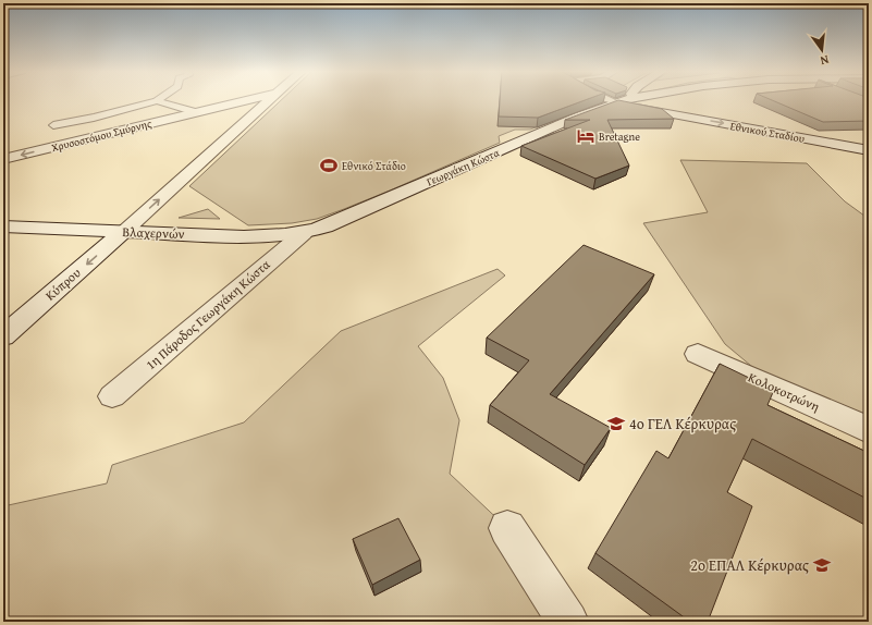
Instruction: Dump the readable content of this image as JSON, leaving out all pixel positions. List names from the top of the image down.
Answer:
{
  "streets": {
    "main road": [
      "Εθνικού Σταδίου",
      "Χρυσοστόμου Σμύρνης",
      "Γεωργάκη Κώστα",
      "Βλαχερνών",
      "Κύπρου",
      "1η Πάροδος Γεωργάκη Κώστα",
      "Κολοκοτρώνη"
    ]
  },
  "crossings": [
    ["Γεωργάκη Κώστα", "Βλαχερνών"],
    ["Γεωργάκη Κώστα", "1η Πάροδος Γεωργάκη Κώστα"],
    ["Βλαχερνών", "Κύπρου"],
    ["Βλαχερνών", "1η Πάροδος Γεωργάκη Κώστα"]
  ],
  "one_way": ["Εθνικού Σταδίου", "Χρυσοστόμου Σμύρνης"],
  "places": {
    "hotel": ["Bretagne"],
    "sports": ["Εθνικό Στάδιο"],
    "school or university": ["4ο ΓΕΛ Κέρκυρας", "2ο ΕΠΑΛ Κέρκυρας"]
  },
  "north": "bottom"
}
